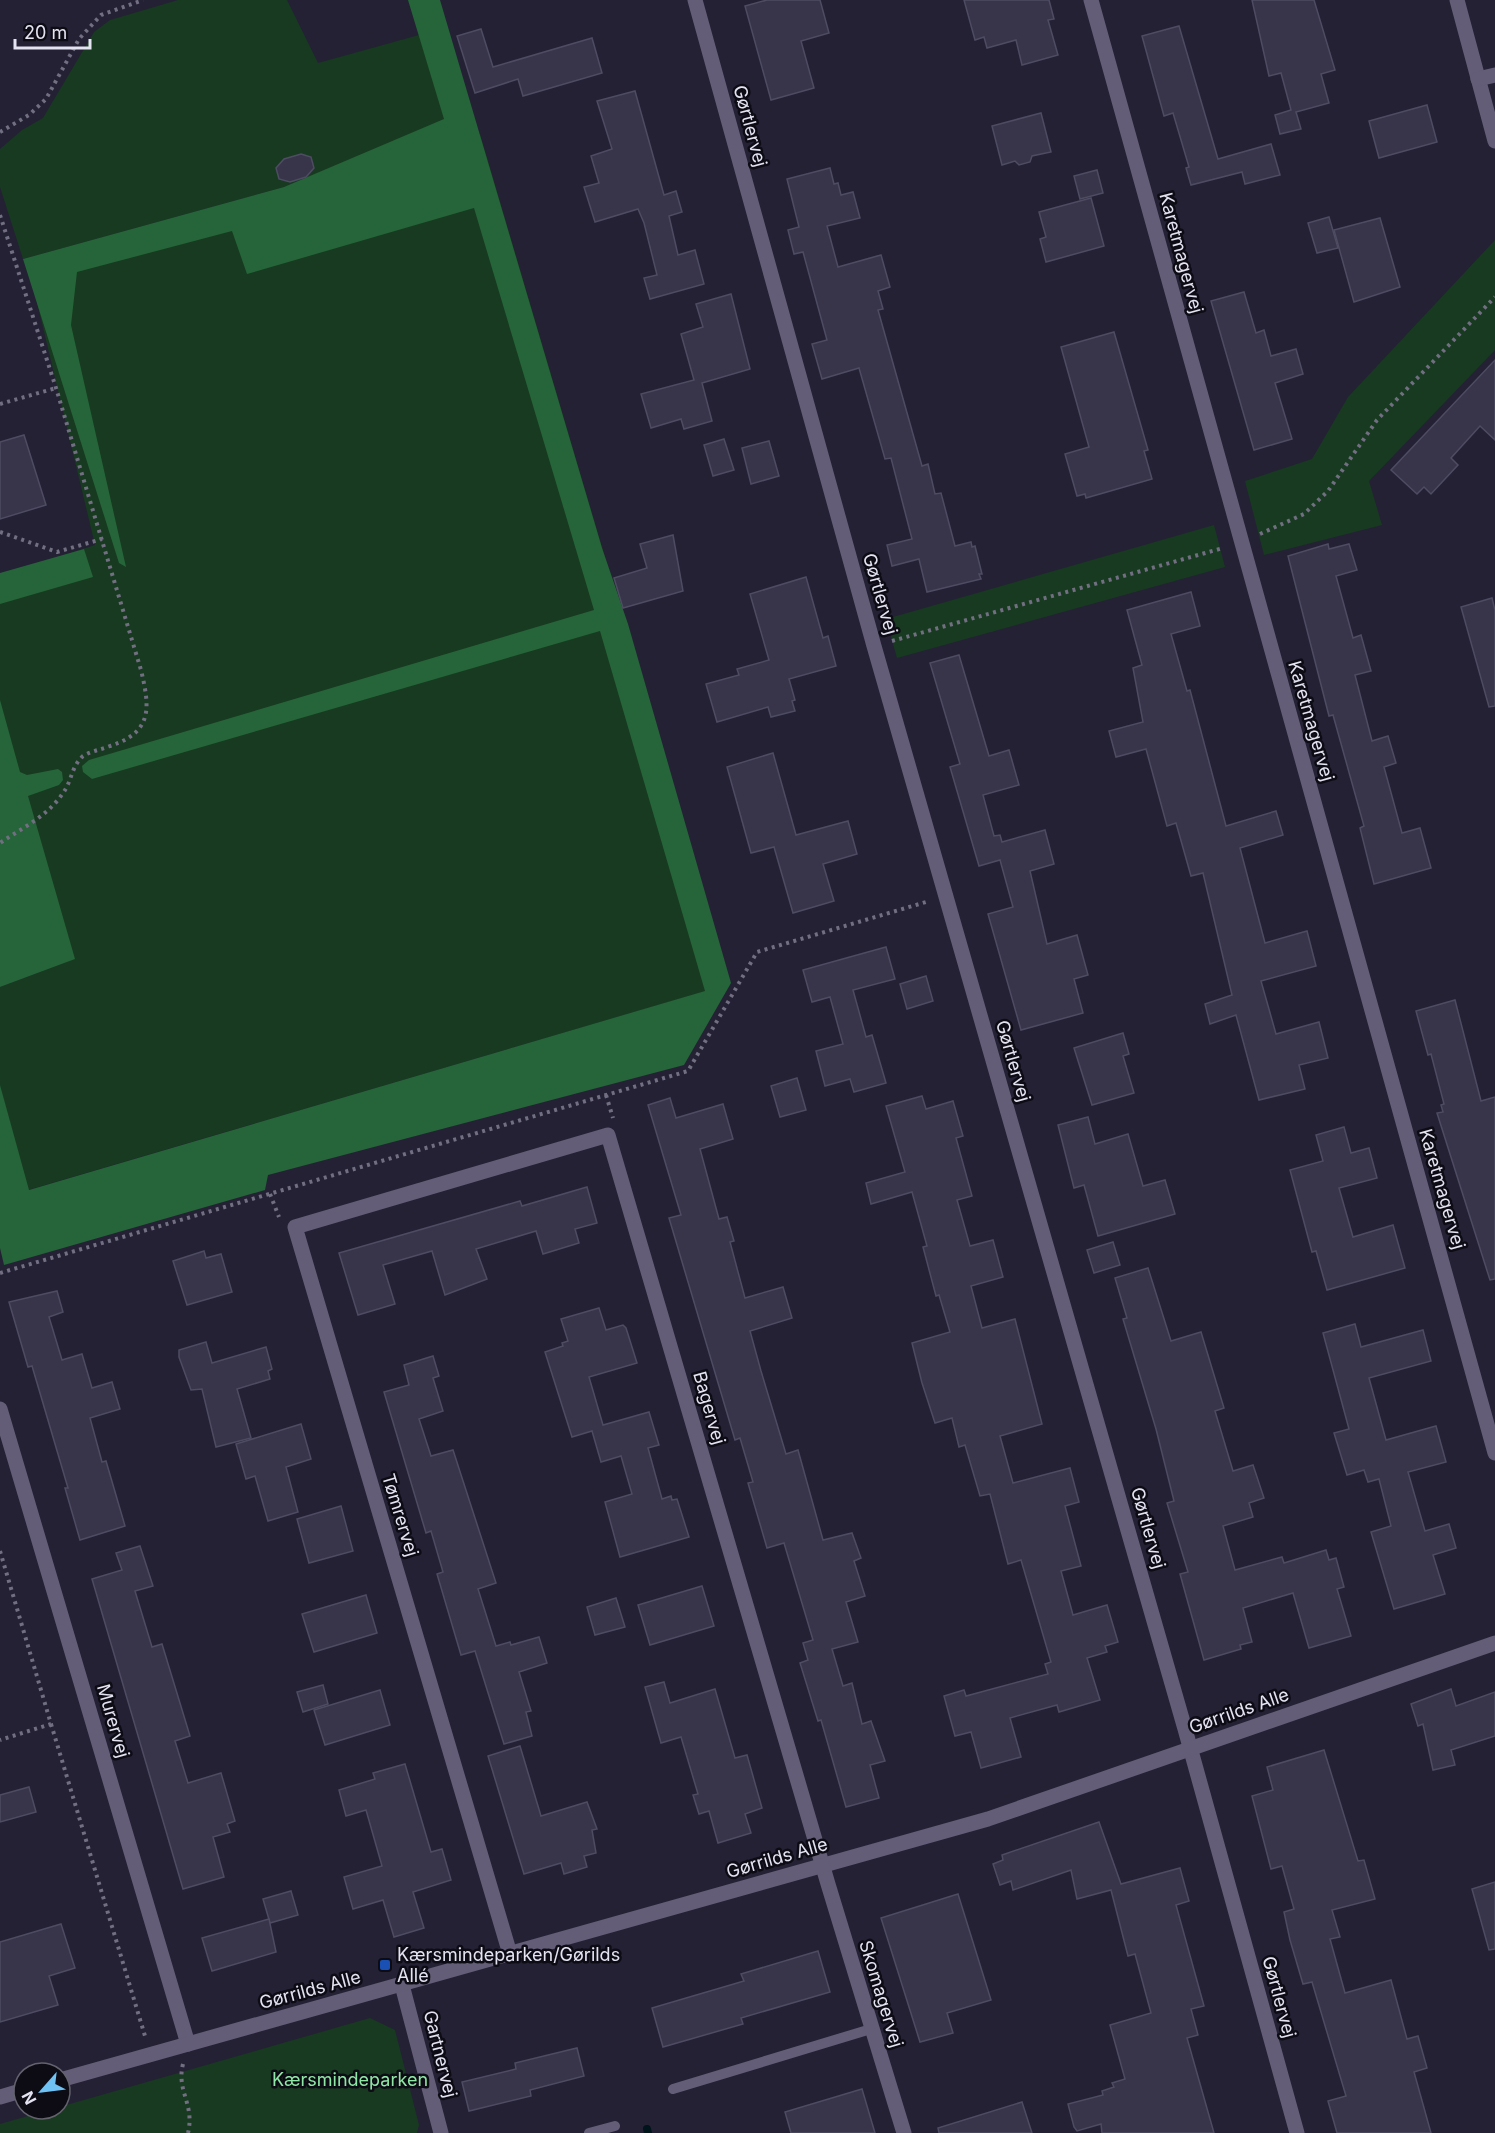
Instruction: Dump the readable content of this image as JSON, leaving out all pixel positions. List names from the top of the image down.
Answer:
{
  "streets": {
    "street": [
      "Gørtlervej",
      "Karetmagervej",
      "Bagervej",
      "Tømrervej",
      "Gørrilds Alle",
      "Murervej",
      "Skomagervej",
      "Gartnervej"
    ]
  },
  "crossings": [
    ["Gørtlervej", "Gørrilds Alle"],
    ["Bagervej", "Tømrervej"],
    ["Bagervej", "Gørrilds Alle"],
    ["Bagervej", "Skomagervej"],
    ["Tømrervej", "Gørrilds Alle"],
    ["Gørrilds Alle", "Murervej"],
    ["Gørrilds Alle", "Skomagervej"],
    ["Gørrilds Alle", "Gartnervej"]
  ],
  "parks": ["Kærsmindeparken"],
  "places": {
    "transit": ["Kærsmindeparken/Gørilds Allé"]
  },
  "scale_bar": "20 m",
  "north": "bottom left"
}
